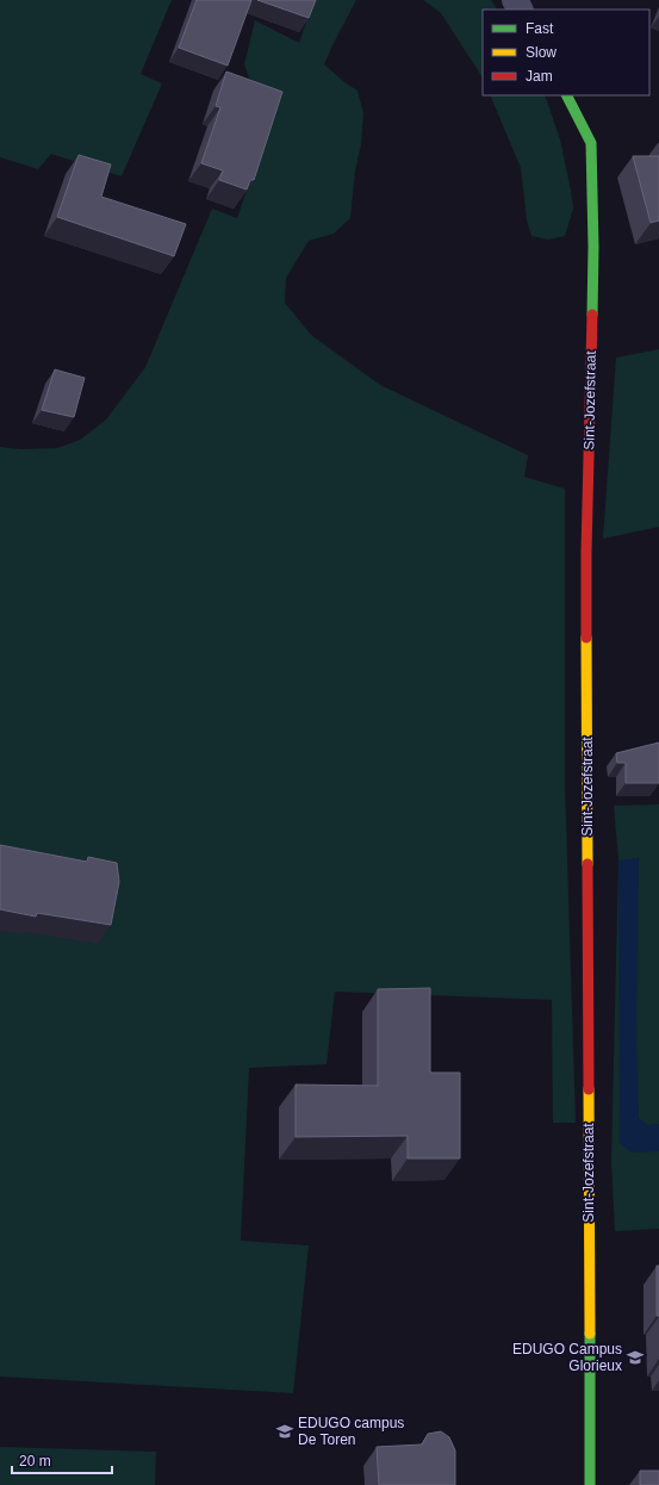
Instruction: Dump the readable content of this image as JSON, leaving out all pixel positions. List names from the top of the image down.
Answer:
{
  "streets": {
    "street": ["Sint-Jozefstraat"]
  },
  "places": {
    "school or university": ["EDUGO Campus Glorieux", "EDUGO campus De Toren"]
  },
  "legend": ["Fast", "Slow", "Jam"],
  "scale_bar": "20 m"
}
